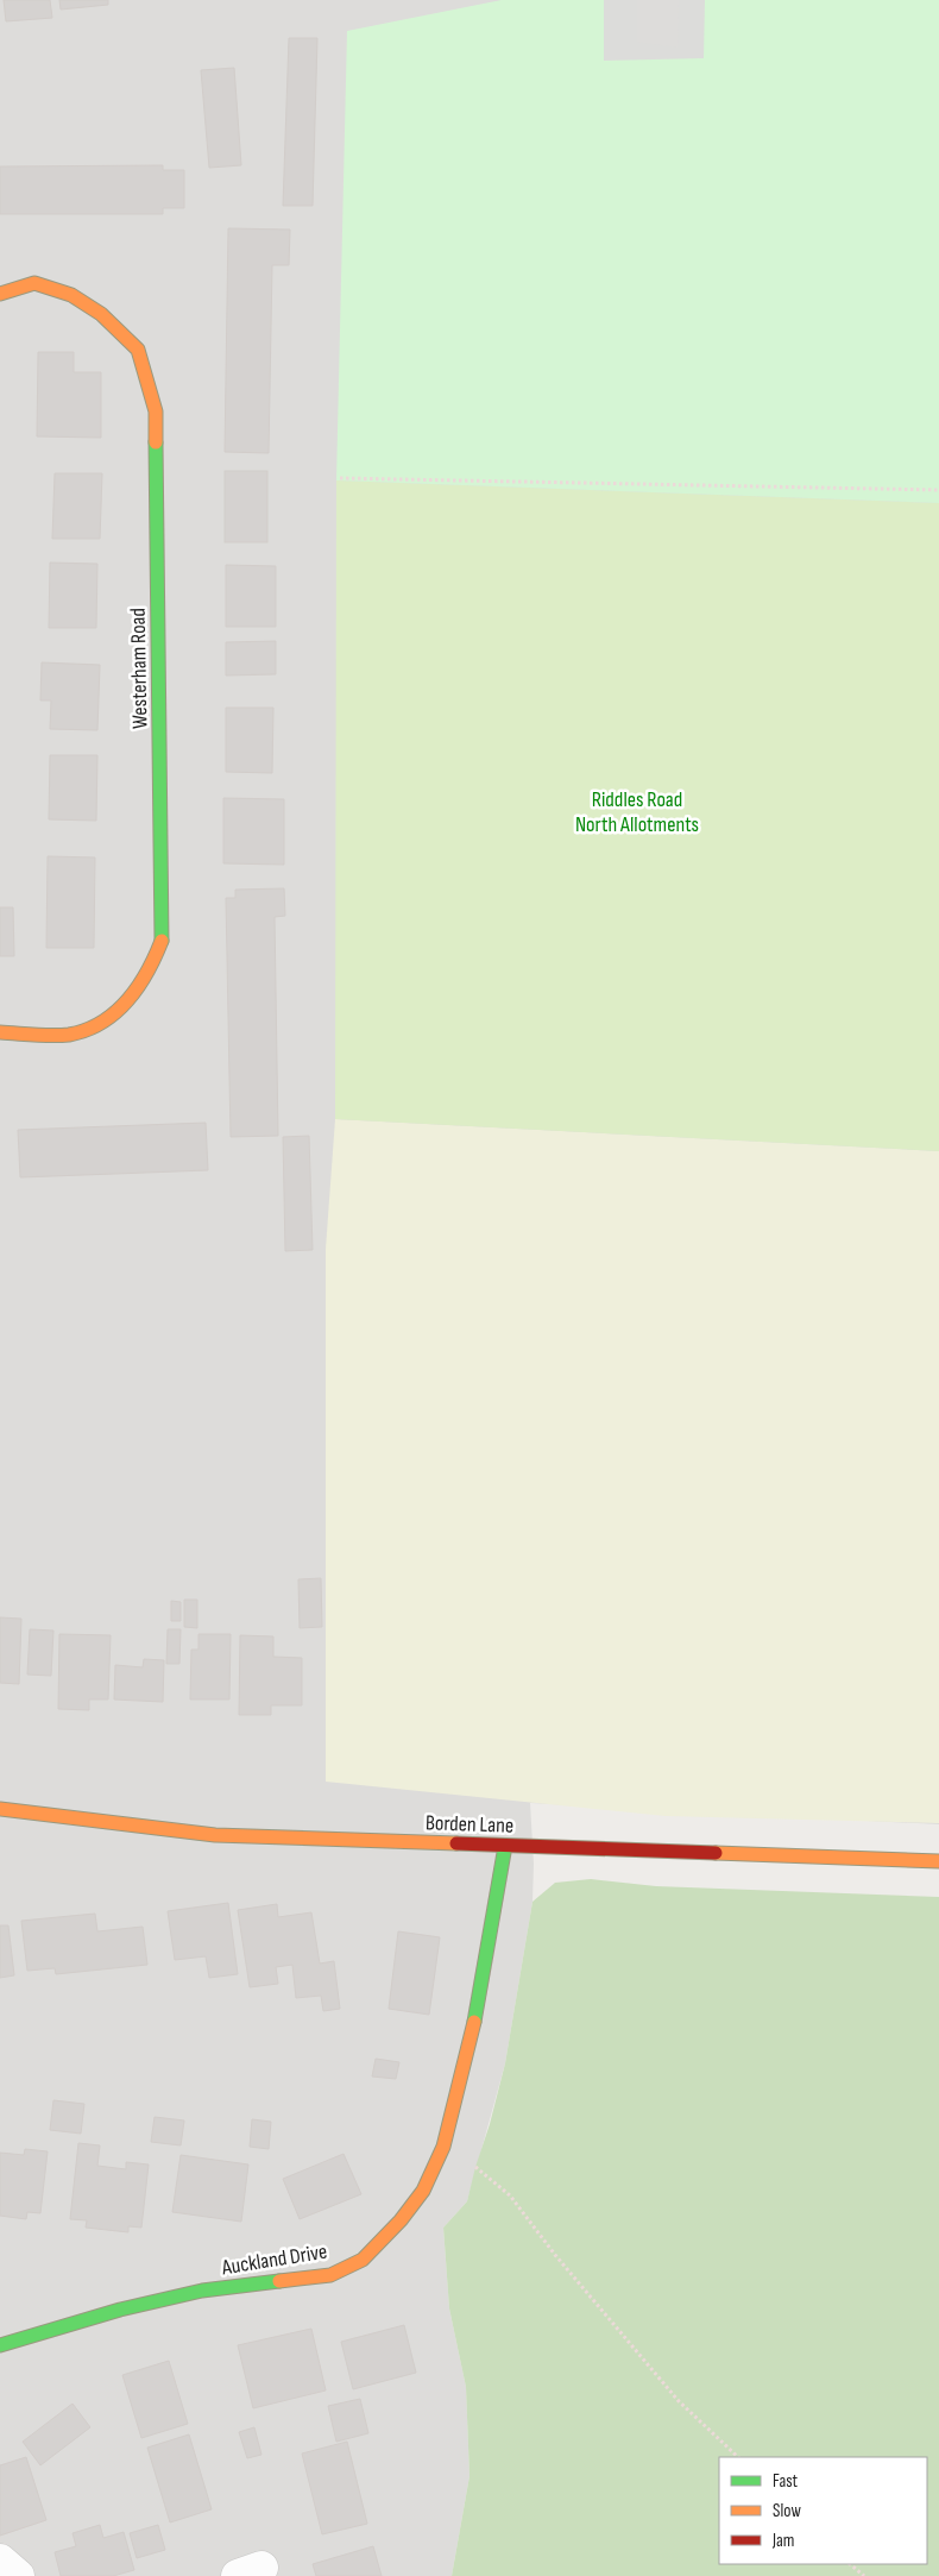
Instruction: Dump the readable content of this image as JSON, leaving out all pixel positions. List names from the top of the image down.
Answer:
{
  "streets": {
    "street": ["Westerham Road", "Borden Lane", "Auckland Drive"]
  },
  "crossings": [
    ["Borden Lane", "Auckland Drive"]
  ],
  "parks": ["Riddles Road North Allotments"],
  "legend": ["Fast", "Slow", "Jam"]
}
